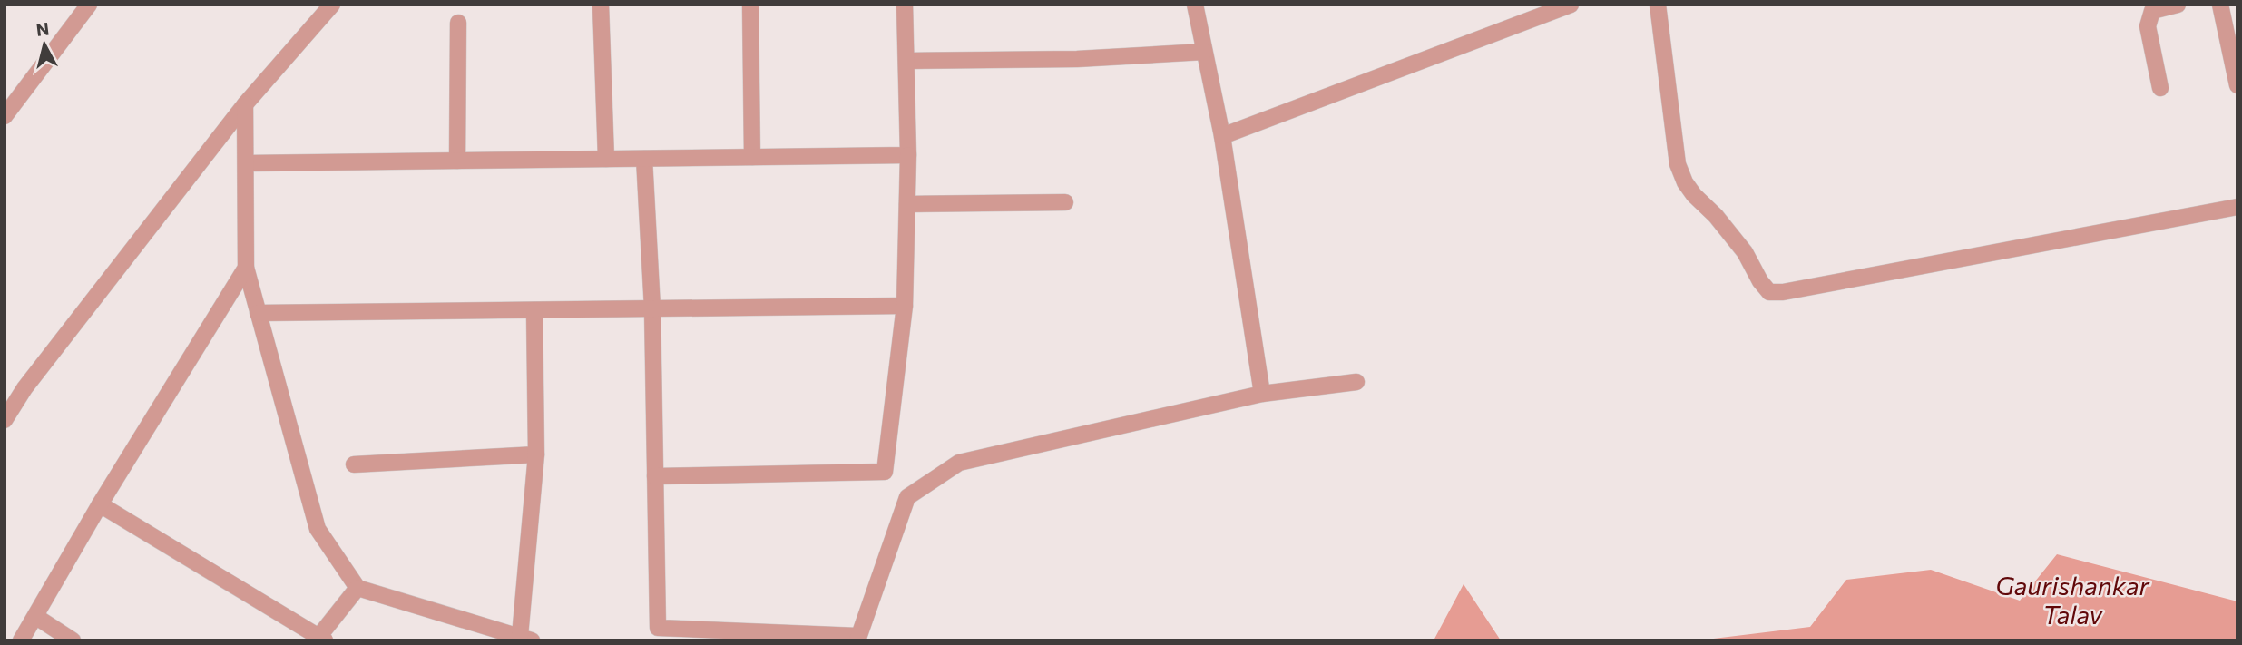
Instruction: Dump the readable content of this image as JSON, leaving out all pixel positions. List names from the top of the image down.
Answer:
{
  "water": ["Gaurishankar Talav"],
  "north": "top"
}
